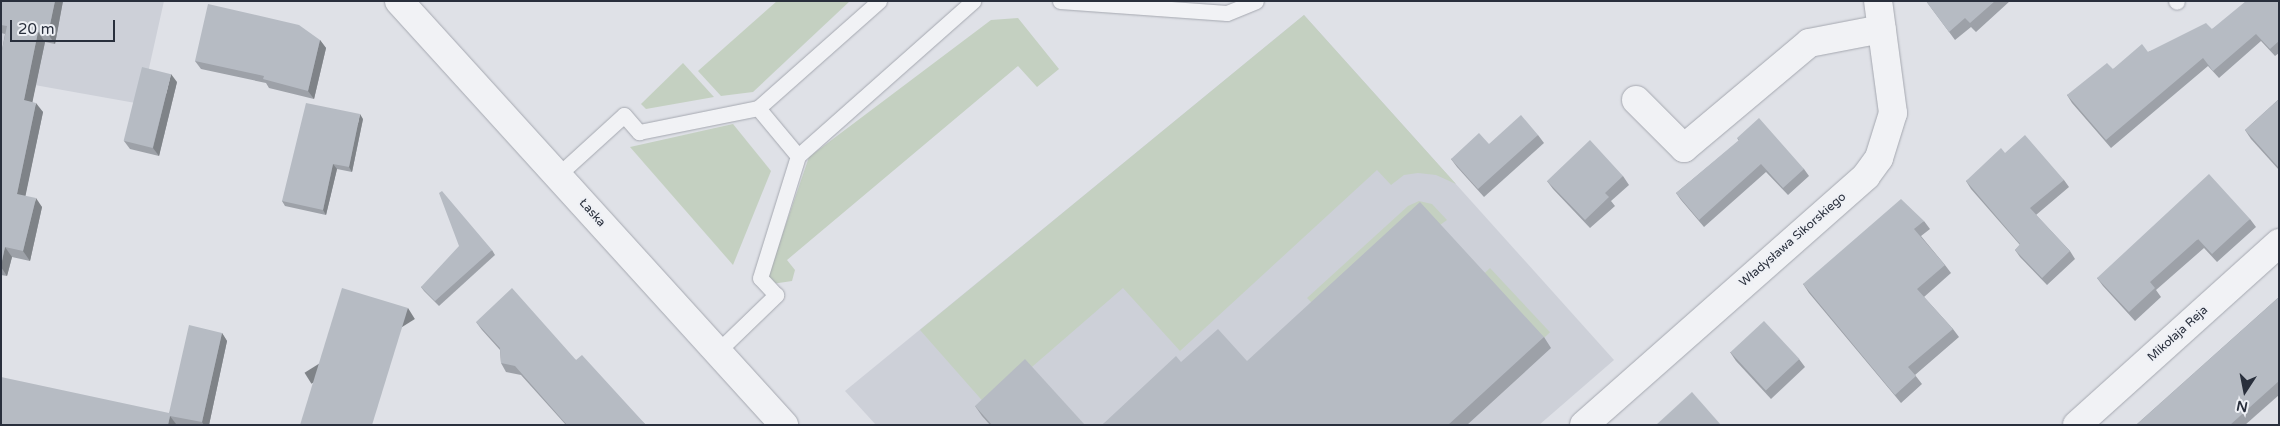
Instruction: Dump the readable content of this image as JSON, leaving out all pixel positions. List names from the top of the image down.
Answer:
{
  "streets": {
    "street": ["Łaska", "Władysława Sikorskiego", "Mikołaja Reja"]
  },
  "scale_bar": "20 m",
  "north": "bottom"
}
